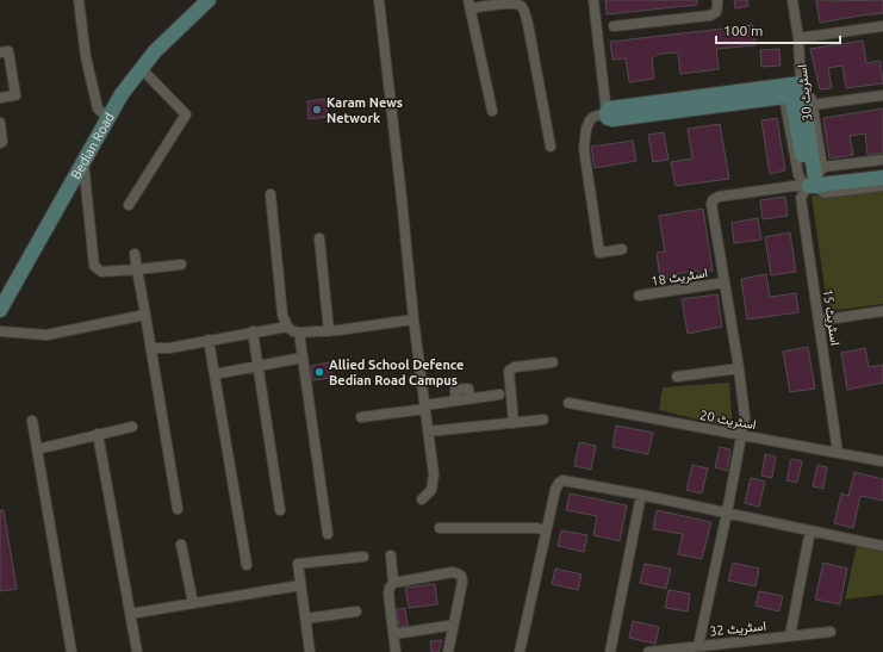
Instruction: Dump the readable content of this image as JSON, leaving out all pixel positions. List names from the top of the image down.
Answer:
{
  "streets": {
    "street": [
      "اسٹریٹ 30",
      "Bedian Road",
      "اسٹریٹ 18",
      "اسٹریٹ 15",
      "اسٹریٹ 20",
      "اسٹریٹ 32"
    ]
  },
  "crossings": [
    ["اسٹریٹ 30", "اسٹریٹ 15"],
    ["اسٹریٹ 15", "اسٹریٹ 20"]
  ],
  "places": ["Karam News Network", "Allied School Defence Bedian Road Campus"],
  "scale_bar": "100 m"
}
